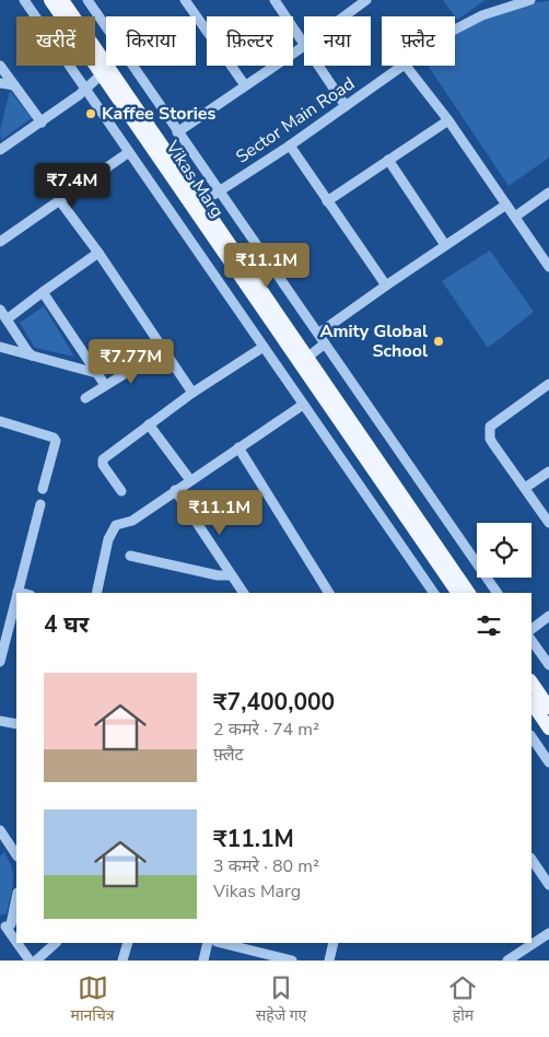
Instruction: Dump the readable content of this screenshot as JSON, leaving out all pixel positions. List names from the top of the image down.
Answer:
{
  "streets": {
    "main road": ["Vikas Marg"],
    "street": ["Sector Main Road"]
  },
  "crossings": [
    ["Sector Main Road", "Vikas Marg"]
  ],
  "places": ["Kaffee Stories", "Amity Global School"],
  "page": {
    "chip": [
      "खरीदें",
      "किराया",
      "फ़िल्टर",
      "नया",
      "फ़्लैट"
    ],
    "price": [
      "₹7.4M",
      "₹11.1M",
      "₹7.77M",
      "₹11.1M"
    ],
    "heading": "4 घर",
    "list": [
      {
        "name": "₹7,400,000",
        "note": "2 कमरे · 74 m² · फ़्लैट"
      },
      {
        "name": "₹11.1M",
        "note": "3 कमरे · 80 m² · Vikas Marg"
      }
    ],
    "tabs": ["मानचित्र", "सहेजे गए", "होम"]
  }
}
